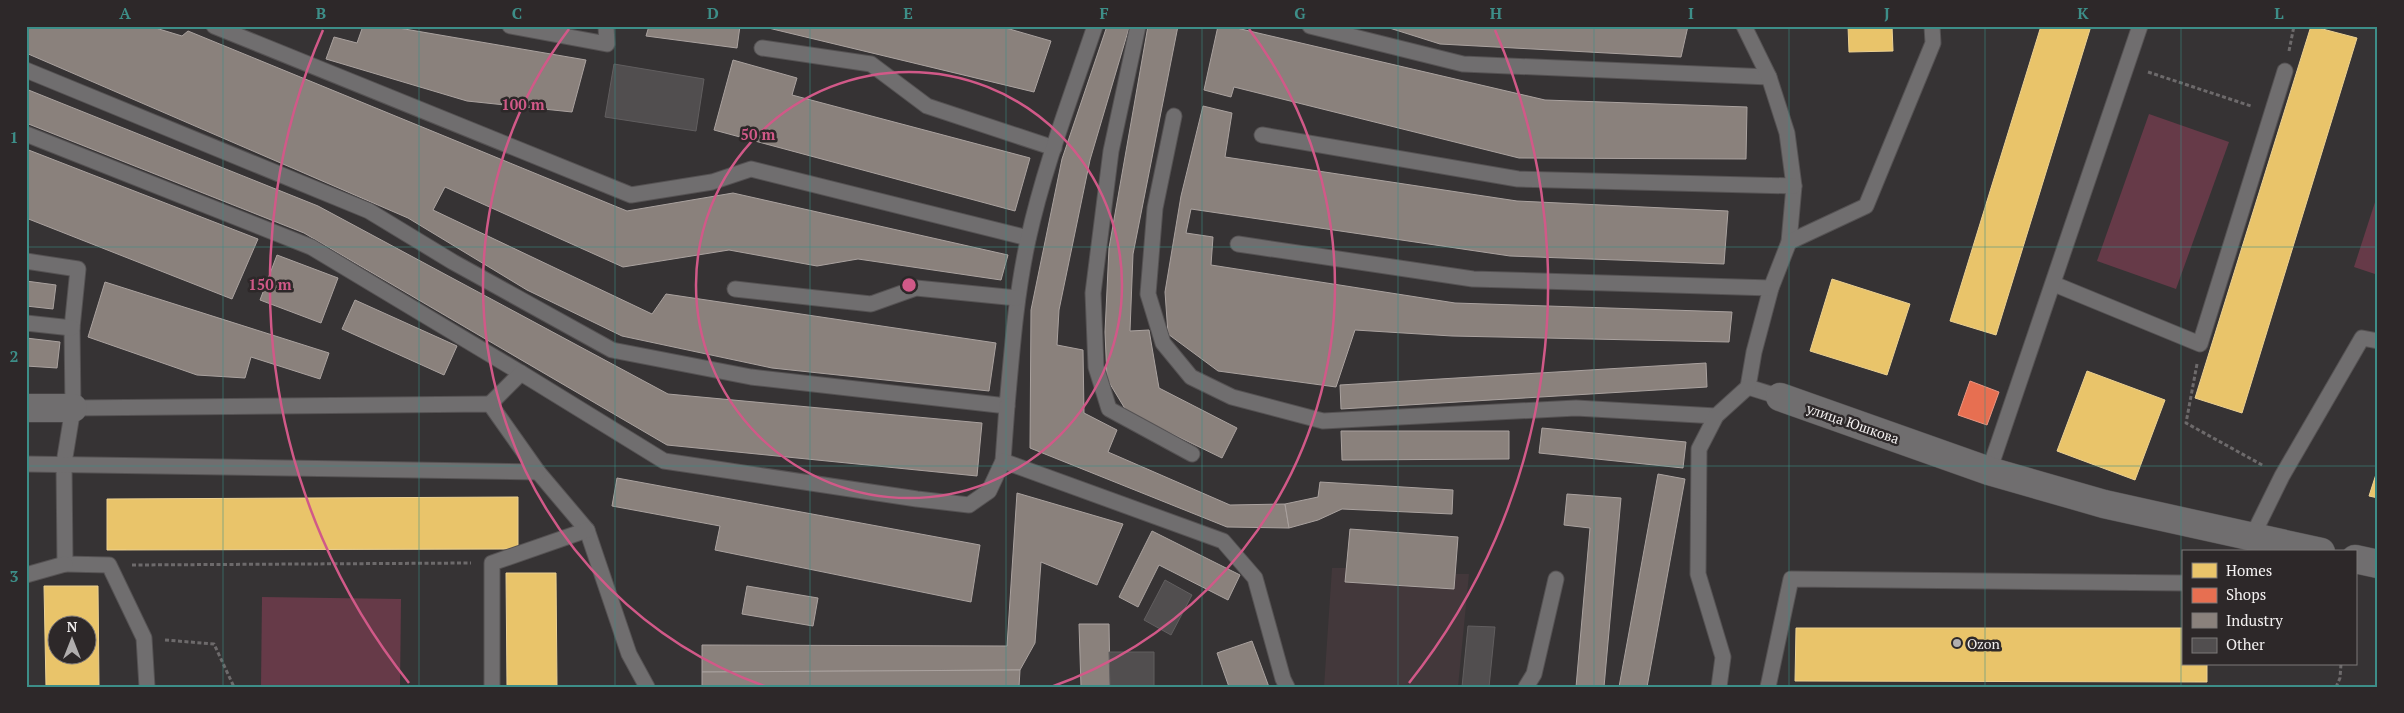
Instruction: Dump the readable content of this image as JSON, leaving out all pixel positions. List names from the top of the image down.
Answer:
{
  "streets": {
    "street": ["улица Юшкова"]
  },
  "places": ["Ozon"],
  "legend": [
    "Homes",
    "Shops",
    "Industry",
    "Other"
  ],
  "north": "top",
  "grid": {
    "columns": [
      "A",
      "B",
      "C",
      "D",
      "E",
      "F",
      "G",
      "H",
      "I",
      "J",
      "K",
      "L"
    ],
    "rows": ["1", "2", "3"]
  },
  "rings": ["100 m", "50 m", "150 m"]
}
